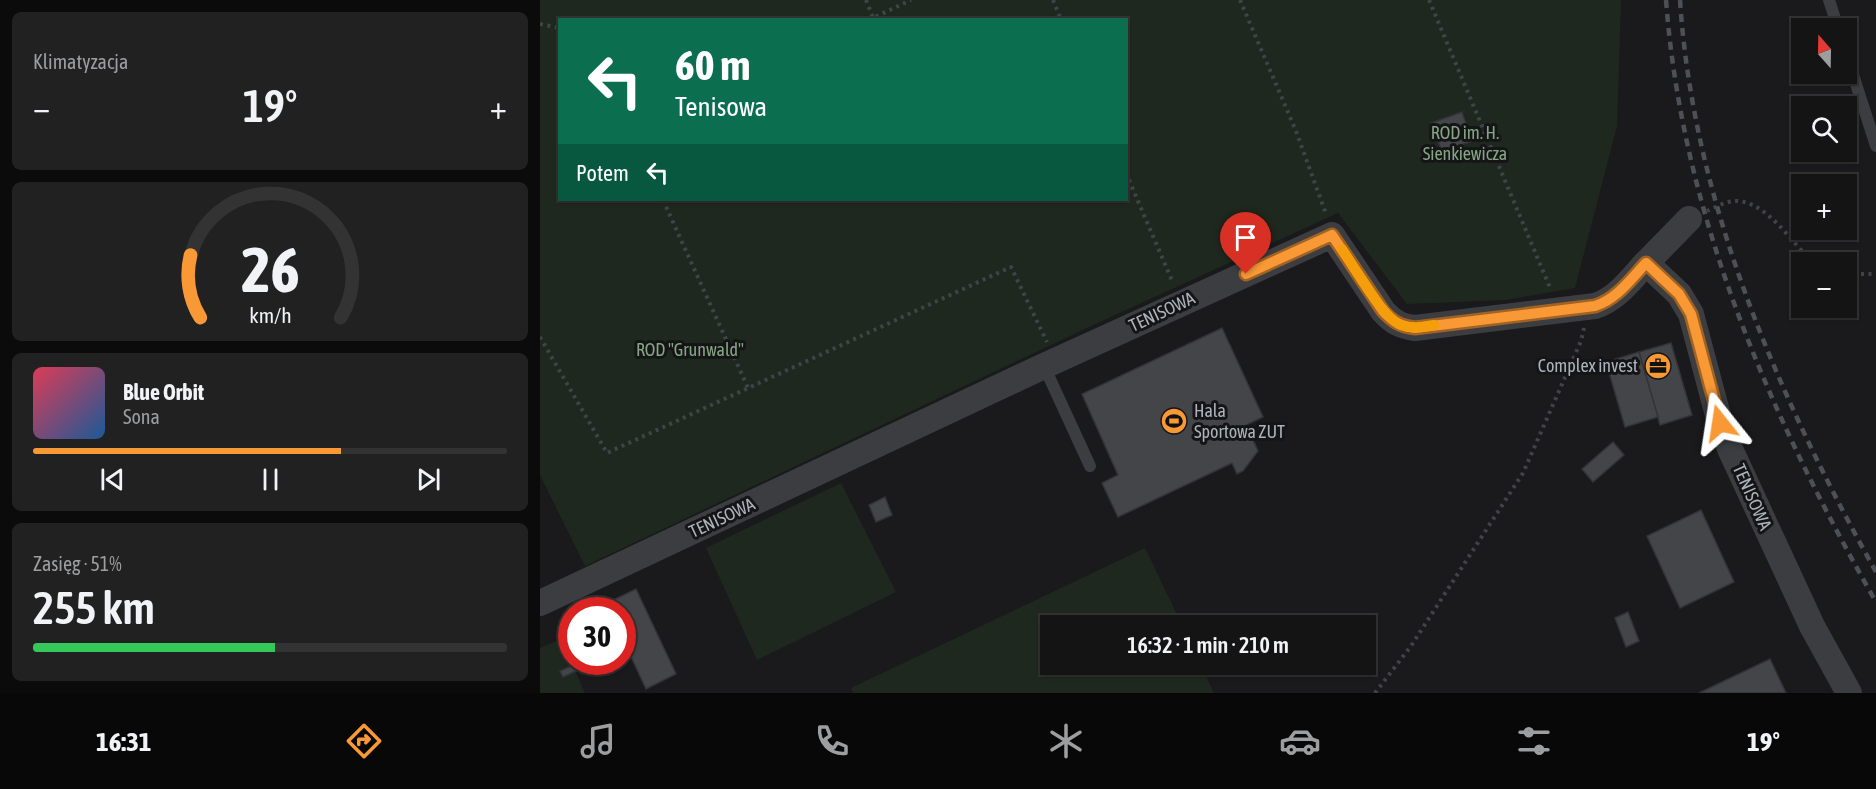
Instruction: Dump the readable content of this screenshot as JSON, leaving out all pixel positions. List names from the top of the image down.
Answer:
{
  "streets": {
    "street": ["TENISOWA"]
  },
  "parks": ["ROD im. H. Sienkiewicza", "ROD \"Grunwald\""],
  "places": {
    "office": ["Complex invest"],
    "sports": ["Hala Sportowa ZUT"]
  },
  "north": "top",
  "page": {
    "tile": [
      "Klimatyzacja",
      ["Zasięg · 51%", "255 km"]
    ],
    "map_buttons": ["+", "−"],
    "turn": ["60 m", "Tenisowa"],
    "heat": ["−", "19°", "+"],
    "then": "Potem",
    "song": ["Blue Orbit", "Sona"],
    "limit": "30",
    "trip": "16:32 · 1 min · 210 m",
    "tabs": ["16:31", "19°"],
    "gauge": ["26", "km/h"]
  }
}
